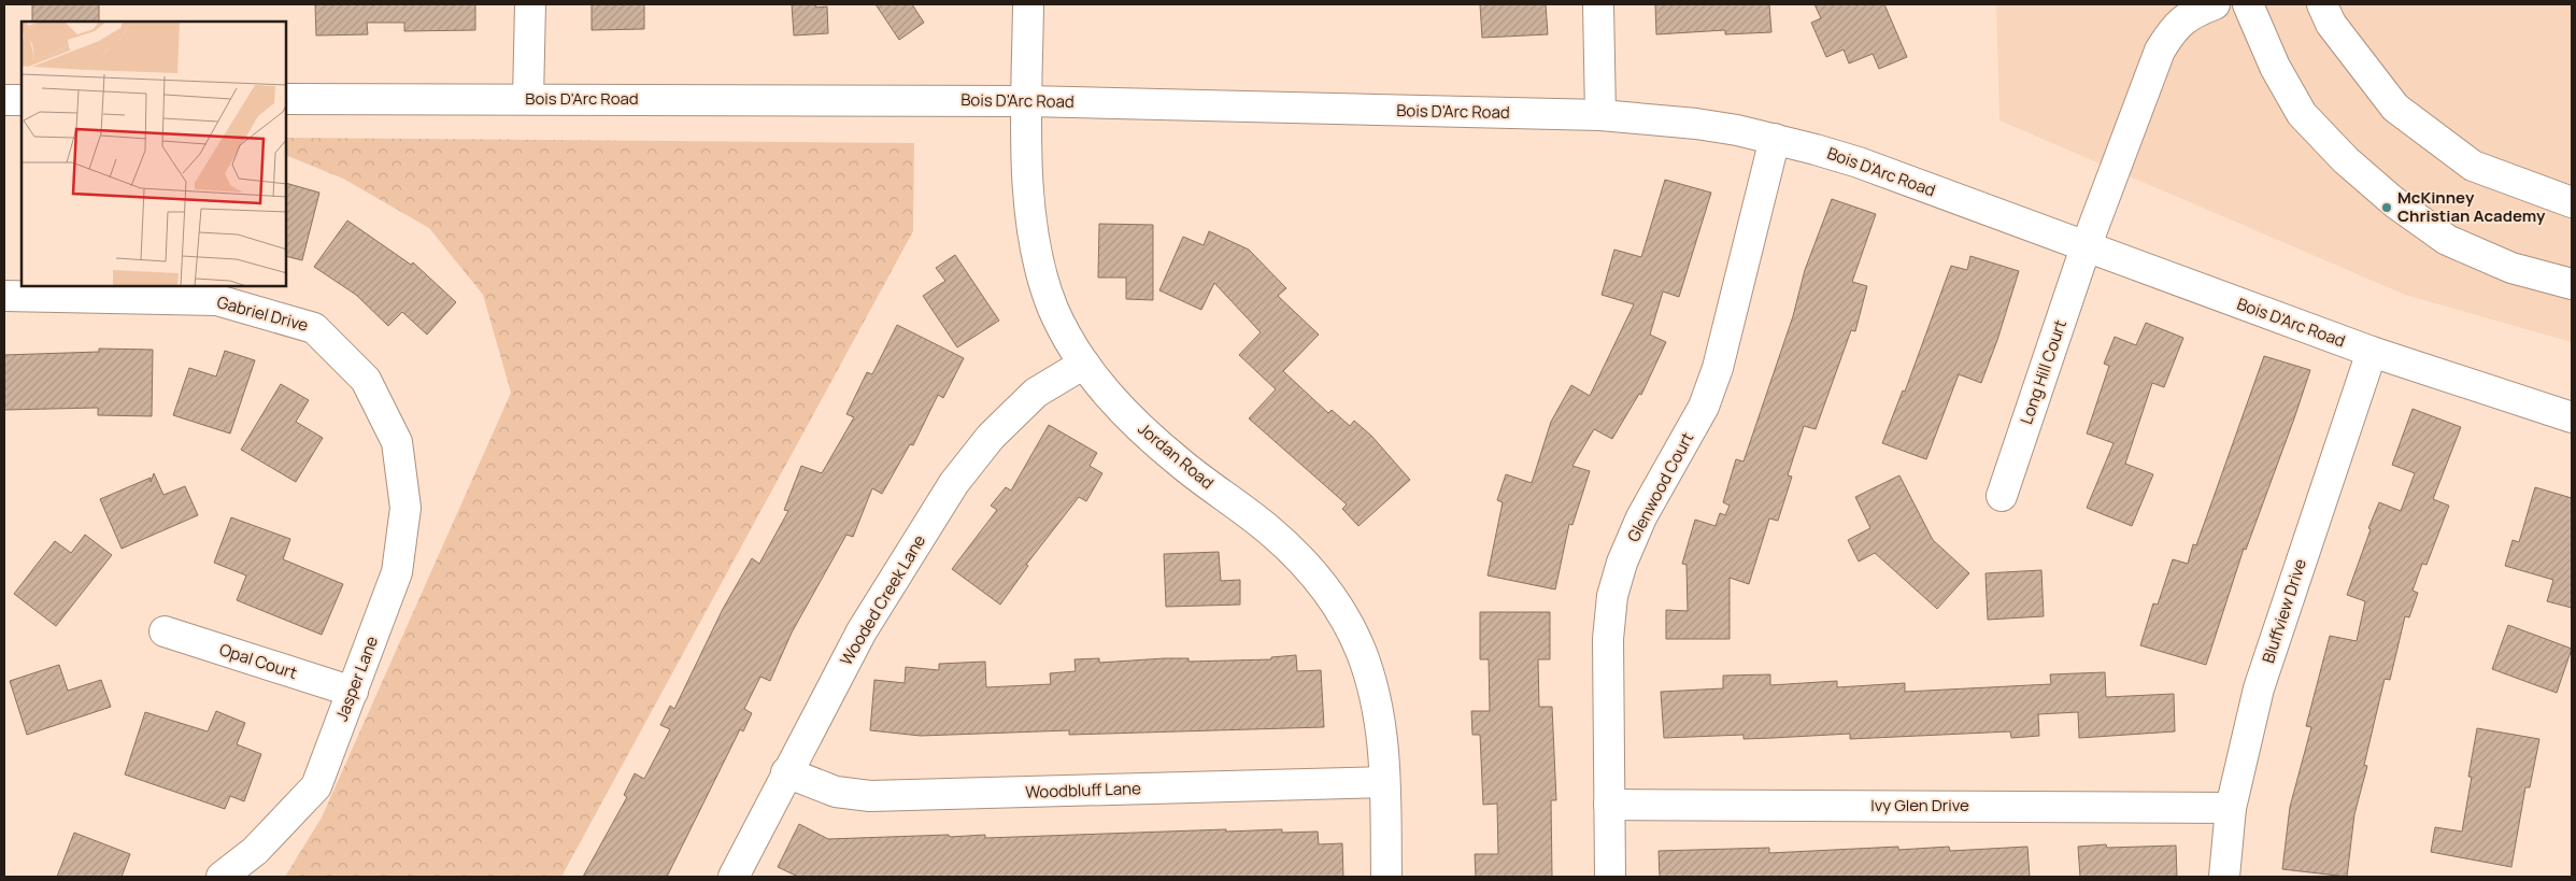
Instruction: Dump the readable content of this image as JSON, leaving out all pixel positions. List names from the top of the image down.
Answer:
{
  "streets": {
    "street": [
      "Bois D'Arc Road",
      "Gabriel Drive",
      "Long Hill Court",
      "Jordan Road",
      "Glenwood Court",
      "Wooded Creek Lane",
      "Bluffview Drive",
      "Opal Court",
      "Jasper Lane",
      "Woodbluff Lane",
      "Ivy Glen Drive"
    ]
  },
  "crossings": [
    ["Bois D'Arc Road", "Long Hill Court"],
    ["Bois D'Arc Road", "Jordan Road"],
    ["Bois D'Arc Road", "Glenwood Court"],
    ["Bois D'Arc Road", "Bluffview Drive"],
    ["Gabriel Drive", "Jasper Lane"],
    ["Jordan Road", "Wooded Creek Lane"],
    ["Jordan Road", "Woodbluff Lane"],
    ["Glenwood Court", "Ivy Glen Drive"],
    ["Wooded Creek Lane", "Woodbluff Lane"],
    ["Bluffview Drive", "Ivy Glen Drive"],
    ["Opal Court", "Jasper Lane"]
  ],
  "places": ["McKinney Christian Academy"]
}
